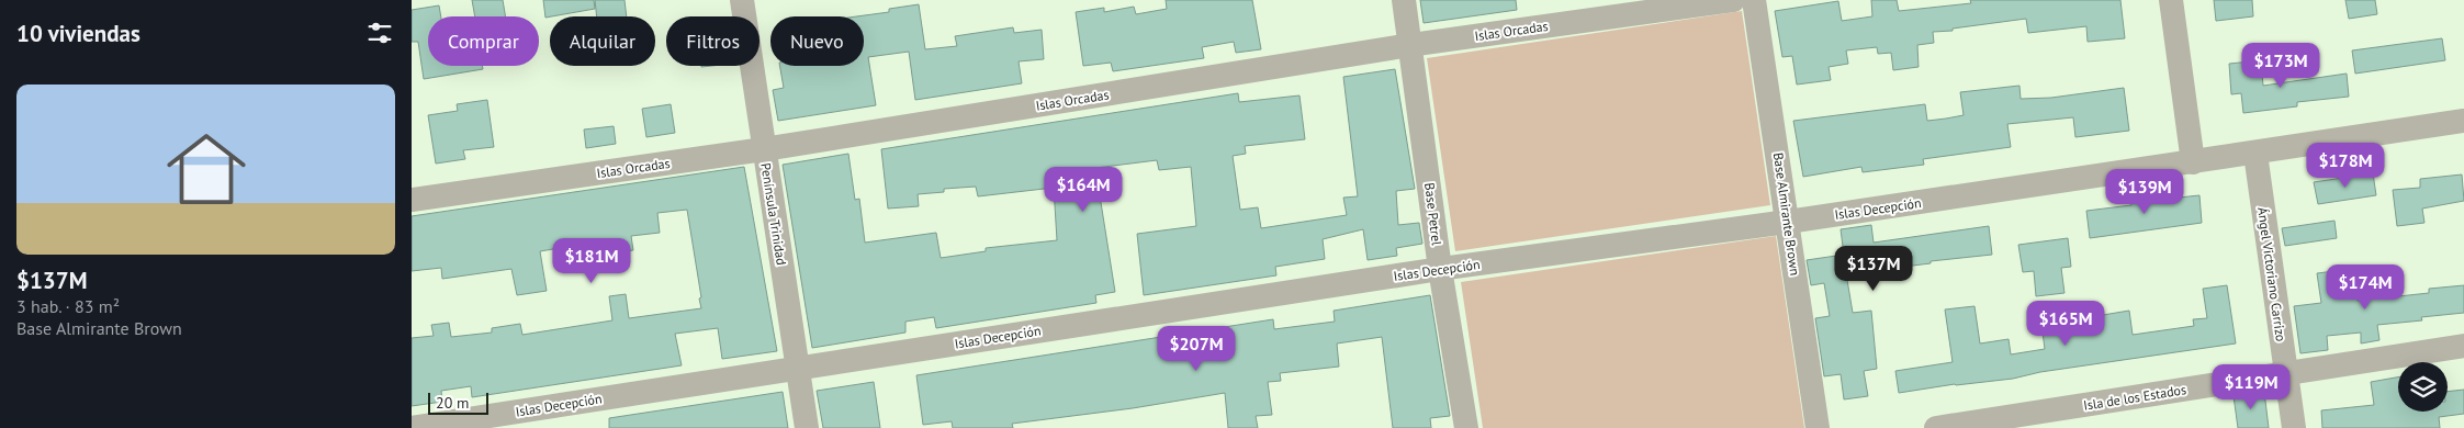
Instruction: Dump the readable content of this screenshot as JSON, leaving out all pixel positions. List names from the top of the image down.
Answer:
{
  "streets": {
    "street": [
      "Islas Orcadas",
      "Islas Decepción",
      "Península Trinidad",
      "Base Petrel",
      "Base Almirante Brown",
      "Ángel Victoriano Carrizo",
      "Isla de los Estados"
    ]
  },
  "crossings": [
    ["Islas Orcadas", "Península Trinidad"],
    ["Islas Orcadas", "Base Petrel"],
    ["Islas Decepción", "Península Trinidad"],
    ["Islas Decepción", "Base Petrel"],
    ["Islas Decepción", "Base Almirante Brown"],
    ["Islas Decepción", "Ángel Victoriano Carrizo"],
    ["Ángel Victoriano Carrizo", "Isla de los Estados"]
  ],
  "scale_bar": "20 m",
  "page": {
    "heading": "10 viviendas",
    "chip": [
      "Comprar",
      "Alquilar",
      "Filtros",
      "Nuevo"
    ],
    "price": [
      "$173M",
      "$178M",
      "$164M",
      "$139M",
      "$181M",
      "$137M",
      "$174M",
      "$165M",
      "$207M",
      "$119M"
    ],
    "list": [
      {
        "name": "$137M",
        "note": "3 hab. · 83 m² · Base Almirante Brown"
      }
    ],
    "scale": "20 m"
  }
}
